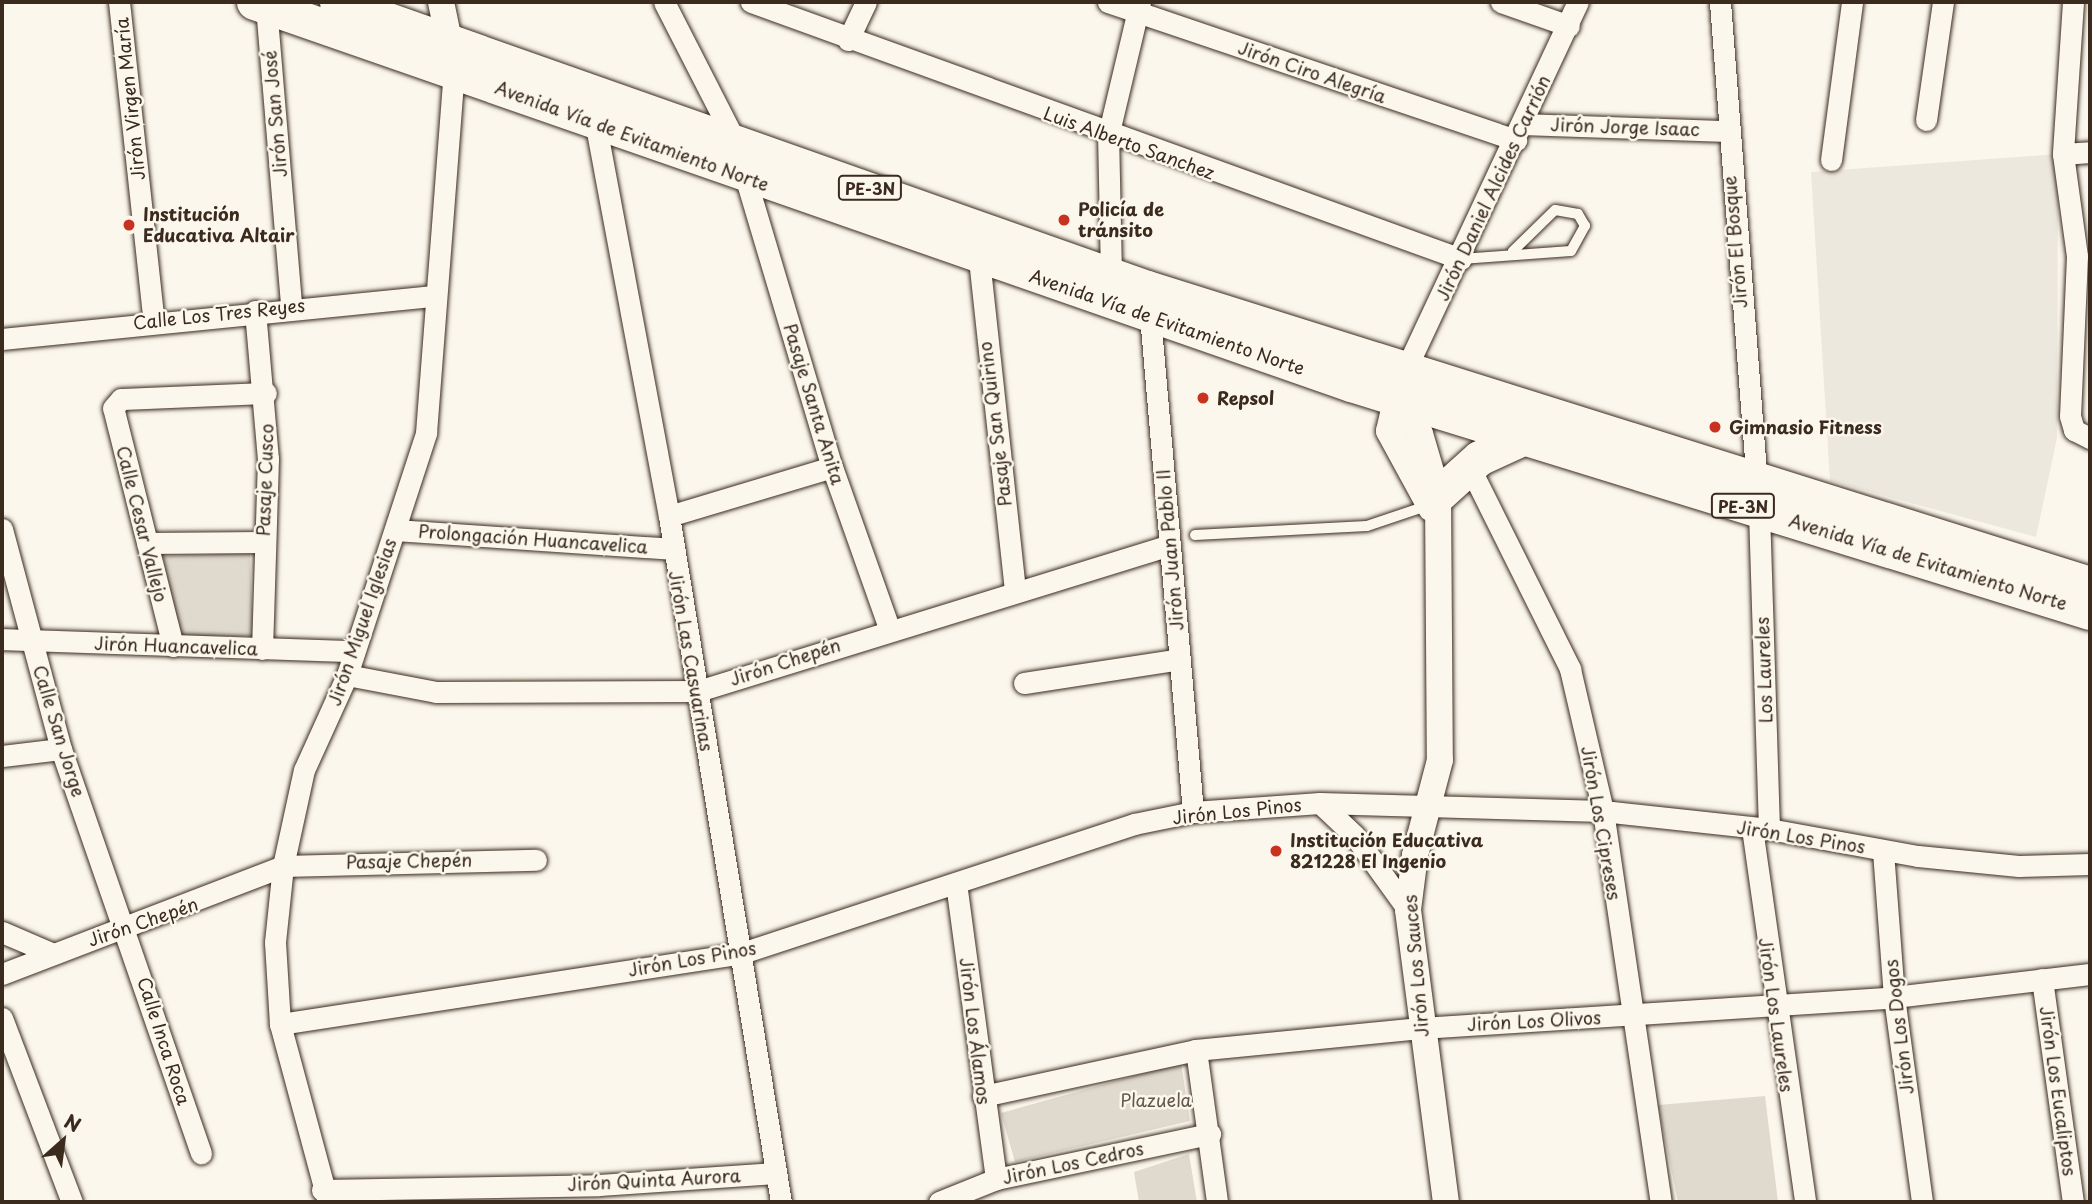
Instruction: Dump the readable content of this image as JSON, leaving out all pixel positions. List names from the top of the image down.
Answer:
{
  "streets": {
    "highway": ["Avenida Vía de Evitamiento Norte", "PE-3N"],
    "street": [
      "Jirón Ciro Alegría",
      "Jirón Virgen María",
      "Jirón San José",
      "Jirón Jorge Isaac",
      "Luis Alberto Sanchez",
      "Jirón Daniel Alcides Carrión",
      "Jirón El Bosque",
      "Calle Los Tres Reyes",
      "Pasaje Santa Anita",
      "Pasaje San Quirino",
      "Pasaje Cusco",
      "Calle Cesar Vallejo",
      "Prolongación Huancavelica",
      "Jirón Juan Pablo II",
      "Jirón Miguel Iglesias",
      "Jirón Huancavelica",
      "Jirón Las Casuarinas",
      "Jirón Chepén",
      "Los Laureles",
      "Calle San Jorge",
      "Jirón Los Pinos",
      "Jirón Los Cipreses",
      "Pasaje Chepén",
      "Jirón Los Sauces",
      "Jirón Los Laureles",
      "Jirón Los Olivos",
      "Jirón Los Dogos",
      "Jirón Los Álamos",
      "Calle Inca Roca",
      "Jirón Los Eucaliptos",
      "Jirón Los Cedros",
      "Jirón Quinta Aurora"
    ]
  },
  "crossings": [
    ["Jirón Ciro Alegría", "Jirón Jorge Isaac"],
    ["Jirón Ciro Alegría", "Jirón Daniel Alcides Carrión"],
    ["Jirón Virgen María", "Calle Los Tres Reyes"],
    ["Jirón San José", "Avenida Vía de Evitamiento Norte"],
    ["Jirón San José", "Calle Los Tres Reyes"],
    ["Jirón Jorge Isaac", "Jirón Daniel Alcides Carrión"],
    ["Jirón Jorge Isaac", "Jirón El Bosque"],
    ["Avenida Vía de Evitamiento Norte", "Jirón Daniel Alcides Carrión"],
    ["Avenida Vía de Evitamiento Norte", "Jirón El Bosque"],
    ["Avenida Vía de Evitamiento Norte", "Pasaje Santa Anita"],
    ["Avenida Vía de Evitamiento Norte", "Pasaje San Quirino"],
    ["Avenida Vía de Evitamiento Norte", "Jirón Juan Pablo II"],
    ["Avenida Vía de Evitamiento Norte", "Jirón Miguel Iglesias"],
    ["Avenida Vía de Evitamiento Norte", "Jirón Las Casuarinas"],
    ["Avenida Vía de Evitamiento Norte", "Los Laureles"],
    ["Avenida Vía de Evitamiento Norte", "Jirón Los Sauces"],
    ["Luis Alberto Sanchez", "Jirón Daniel Alcides Carrión"],
    ["Jirón Daniel Alcides Carrión", "Jirón Los Sauces"],
    ["Jirón El Bosque", "Los Laureles"],
    ["Calle Los Tres Reyes", "Pasaje Cusco"],
    ["Calle Los Tres Reyes", "Jirón Miguel Iglesias"],
    ["Pasaje Santa Anita", "Jirón Chepén"],
    ["Pasaje San Quirino", "Jirón Chepén"],
    ["Pasaje Cusco", "Calle Cesar Vallejo"],
    ["Pasaje Cusco", "Jirón Huancavelica"],
    ["Calle Cesar Vallejo", "Jirón Huancavelica"],
    ["Prolongación Huancavelica", "Jirón Miguel Iglesias"],
    ["Prolongación Huancavelica", "Jirón Las Casuarinas"],
    ["Jirón Juan Pablo II", "Jirón Chepén"],
    ["Jirón Juan Pablo II", "Jirón Los Pinos"],
    ["Jirón Miguel Iglesias", "Jirón Huancavelica"],
    ["Jirón Miguel Iglesias", "Jirón Chepén"],
    ["Jirón Miguel Iglesias", "Jirón Los Pinos"],
    ["Jirón Miguel Iglesias", "Pasaje Chepén"],
    ["Jirón Miguel Iglesias", "Jirón Quinta Aurora"],
    ["Jirón Huancavelica", "Calle San Jorge"],
    ["Jirón Las Casuarinas", "Jirón Chepén"],
    ["Jirón Las Casuarinas", "Jirón Los Pinos"],
    ["Jirón Las Casuarinas", "Jirón Quinta Aurora"],
    ["Jirón Chepén", "Calle San Jorge"],
    ["Jirón Chepén", "Pasaje Chepén"],
    ["Jirón Chepén", "Calle Inca Roca"],
    ["Los Laureles", "Jirón Los Pinos"],
    ["Los Laureles", "Jirón Los Laureles"],
    ["Calle San Jorge", "Calle Inca Roca"],
    ["Jirón Los Pinos", "Jirón Los Cipreses"],
    ["Jirón Los Pinos", "Jirón Los Sauces"],
    ["Jirón Los Pinos", "Jirón Los Laureles"],
    ["Jirón Los Pinos", "Jirón Los Dogos"],
    ["Jirón Los Pinos", "Jirón Los Álamos"],
    ["Jirón Los Cipreses", "Jirón Los Olivos"],
    ["Jirón Los Sauces", "Jirón Los Olivos"],
    ["Jirón Los Laureles", "Jirón Los Olivos"],
    ["Jirón Los Olivos", "Jirón Los Dogos"],
    ["Jirón Los Olivos", "Jirón Los Álamos"],
    ["Jirón Los Olivos", "Jirón Los Eucaliptos"],
    ["Jirón Los Álamos", "Jirón Los Cedros"]
  ],
  "parks": ["Plazuela"],
  "places": [
    "Policía de tránsito",
    "Institución Educativa Altair",
    "Repsol",
    "Gimnasio Fitness",
    "Institución Educativa 821228 El Ingenio"
  ],
  "north": "top right"
}
